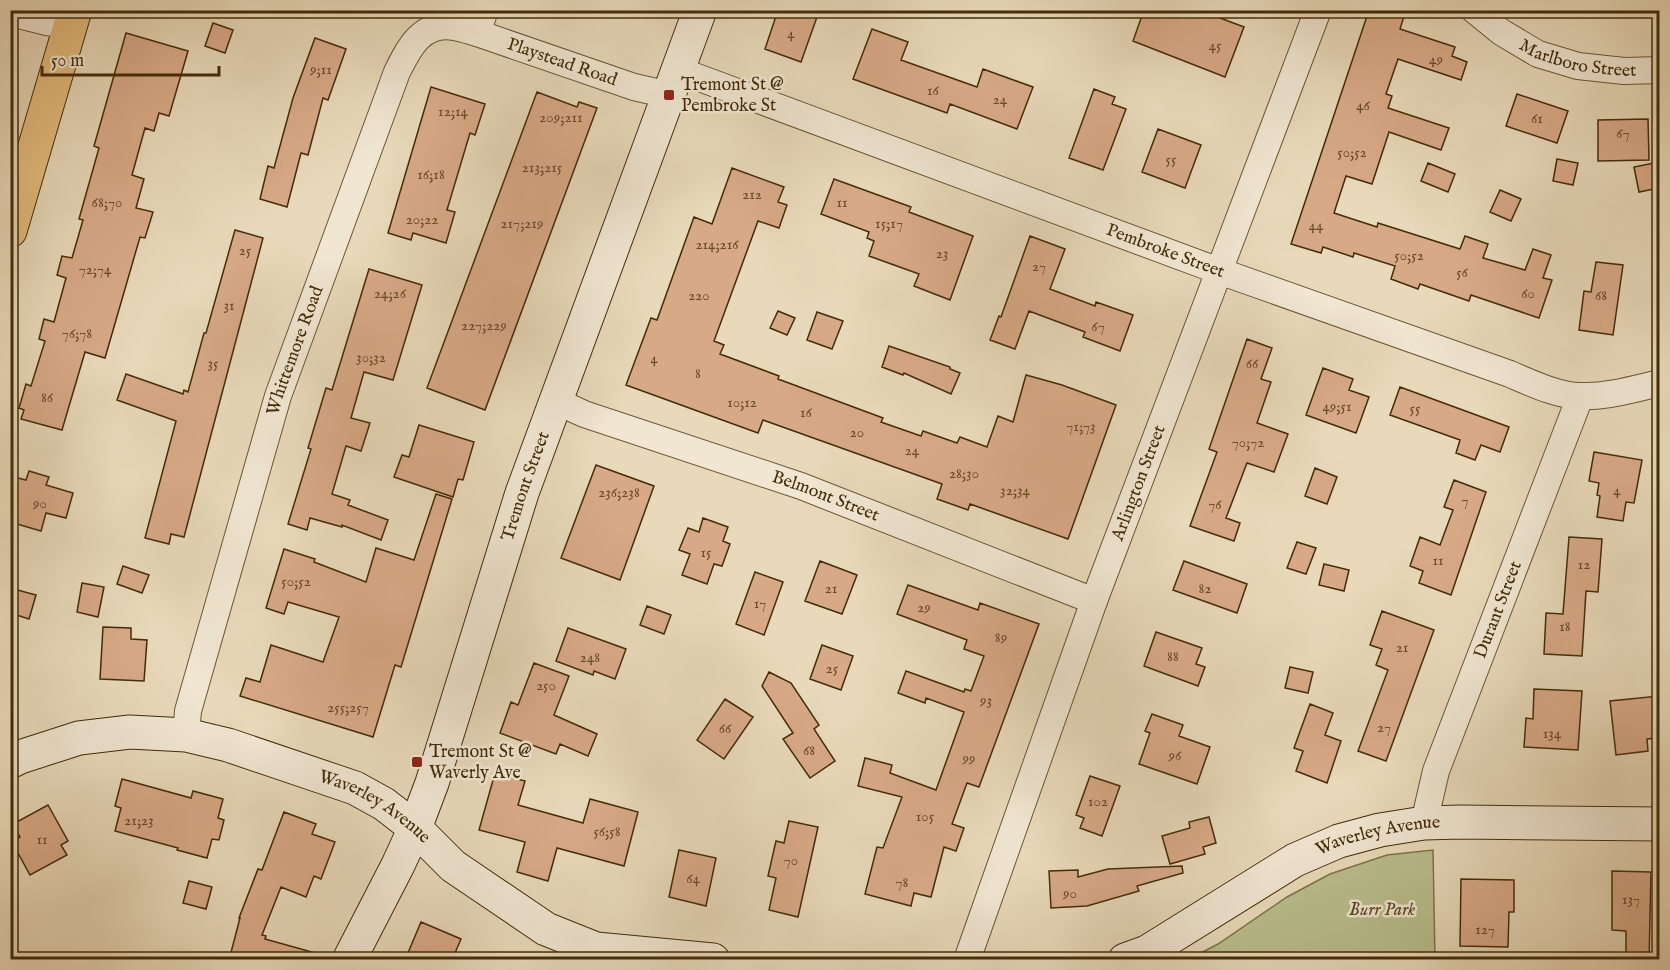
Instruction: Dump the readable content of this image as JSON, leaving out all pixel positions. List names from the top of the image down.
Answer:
{
  "streets": {
    "street": [
      "Marlboro Street",
      "Playstead Road",
      "Pembroke Street",
      "Whittemore Road",
      "Arlington Street",
      "Tremont Street",
      "Belmont Street",
      "Durant Street",
      "Waverley Avenue"
    ]
  },
  "crossings": [
    ["Playstead Road", "Pembroke Street"],
    ["Playstead Road", "Whittemore Road"],
    ["Playstead Road", "Tremont Street"],
    ["Pembroke Street", "Arlington Street"],
    ["Pembroke Street", "Tremont Street"],
    ["Pembroke Street", "Durant Street"],
    ["Whittemore Road", "Waverley Avenue"],
    ["Arlington Street", "Belmont Street"],
    ["Tremont Street", "Belmont Street"],
    ["Tremont Street", "Waverley Avenue"],
    ["Durant Street", "Waverley Avenue"]
  ],
  "parks": ["Burr Park"],
  "places": {
    "transit": ["Tremont St @ Pembroke St", "Tremont St @ Waverly Ave"]
  },
  "house_numbers": [
    "4",
    "45",
    "49",
    "9;11",
    "16",
    "24",
    "46",
    "12;14",
    "209;211",
    "61",
    "67",
    "50;52",
    "55",
    "213;215",
    "16;18",
    "212",
    "68;70",
    "11",
    "20;22",
    "217;219",
    "15;17",
    "44",
    "214;216",
    "25",
    "23",
    "50;52",
    "27",
    "72;74",
    "56",
    "24;26",
    "60",
    "220",
    "68",
    "31",
    "227;229",
    "67",
    "76;78",
    "30;32",
    "4",
    "35",
    "66",
    "8",
    "86",
    "10;12",
    "49;51",
    "55",
    "16",
    "71;73",
    "20",
    "70;72",
    "24",
    "28;30",
    "32;34",
    "4",
    "236;238",
    "7",
    "90",
    "76",
    "15",
    "11",
    "12",
    "50;52",
    "21",
    "82",
    "17",
    "29",
    "18",
    "89",
    "21",
    "88",
    "248",
    "25",
    "250",
    "93",
    "255;257",
    "27",
    "66",
    "134",
    "68",
    "96",
    "99",
    "102",
    "105",
    "21;23",
    "56;58",
    "11",
    "70",
    "64",
    "78",
    "90",
    "137",
    "127"
  ],
  "scale_bar": "50 m"
}
